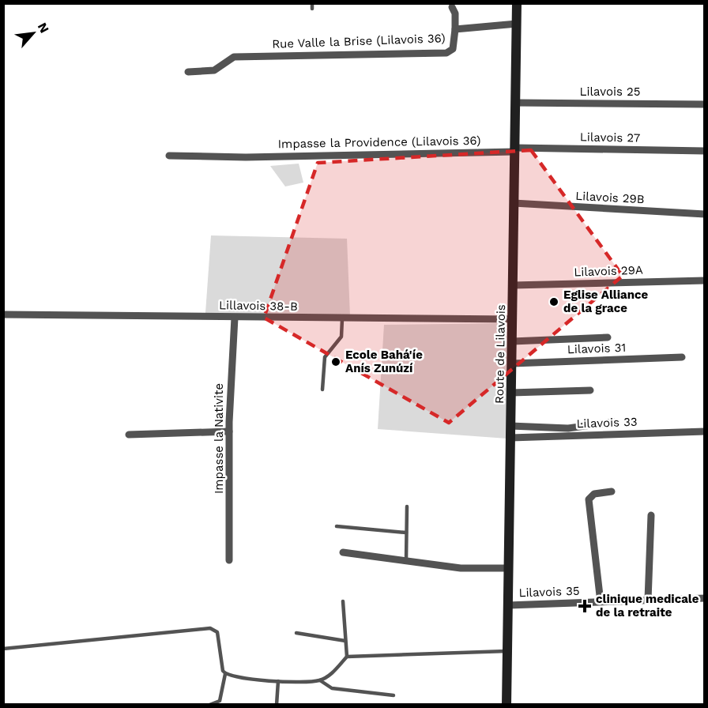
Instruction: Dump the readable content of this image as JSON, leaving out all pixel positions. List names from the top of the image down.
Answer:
{
  "streets": {
    "main road": ["Route de Lilavois"],
    "street": [
      "Rue Valle la Brise (Lilavois 36)",
      "Lilavois 25",
      "Lilavois 27",
      "Impasse la Providence (Lilavois 36)",
      "Lilavois 29B",
      "Lilavois 29A",
      "Lillavois 38-B",
      "Lilavois 31",
      "Lilavois 33",
      "Impasse la Nativite",
      "Lilavois 35"
    ]
  },
  "crossings": [
    ["Rue Valle la Brise (Lilavois 36)", "Route de Lilavois"],
    ["Lilavois 25", "Route de Lilavois"],
    ["Lilavois 27", "Impasse la Providence (Lilavois 36)"],
    ["Lilavois 27", "Route de Lilavois"],
    ["Impasse la Providence (Lilavois 36)", "Route de Lilavois"],
    ["Lilavois 29B", "Route de Lilavois"],
    ["Lilavois 29A", "Route de Lilavois"],
    ["Lillavois 38-B", "Route de Lilavois"],
    ["Lillavois 38-B", "Impasse la Nativite"],
    ["Lilavois 31", "Route de Lilavois"],
    ["Route de Lilavois", "Lilavois 33"],
    ["Route de Lilavois", "Lilavois 35"]
  ],
  "places": {
    "other": ["Eglise Alliance de la grace", "Ecole Bahá'íe Anís Zunúzí"],
    "health": ["clinique medicale de la retraite"]
  },
  "north": "top right"
}
